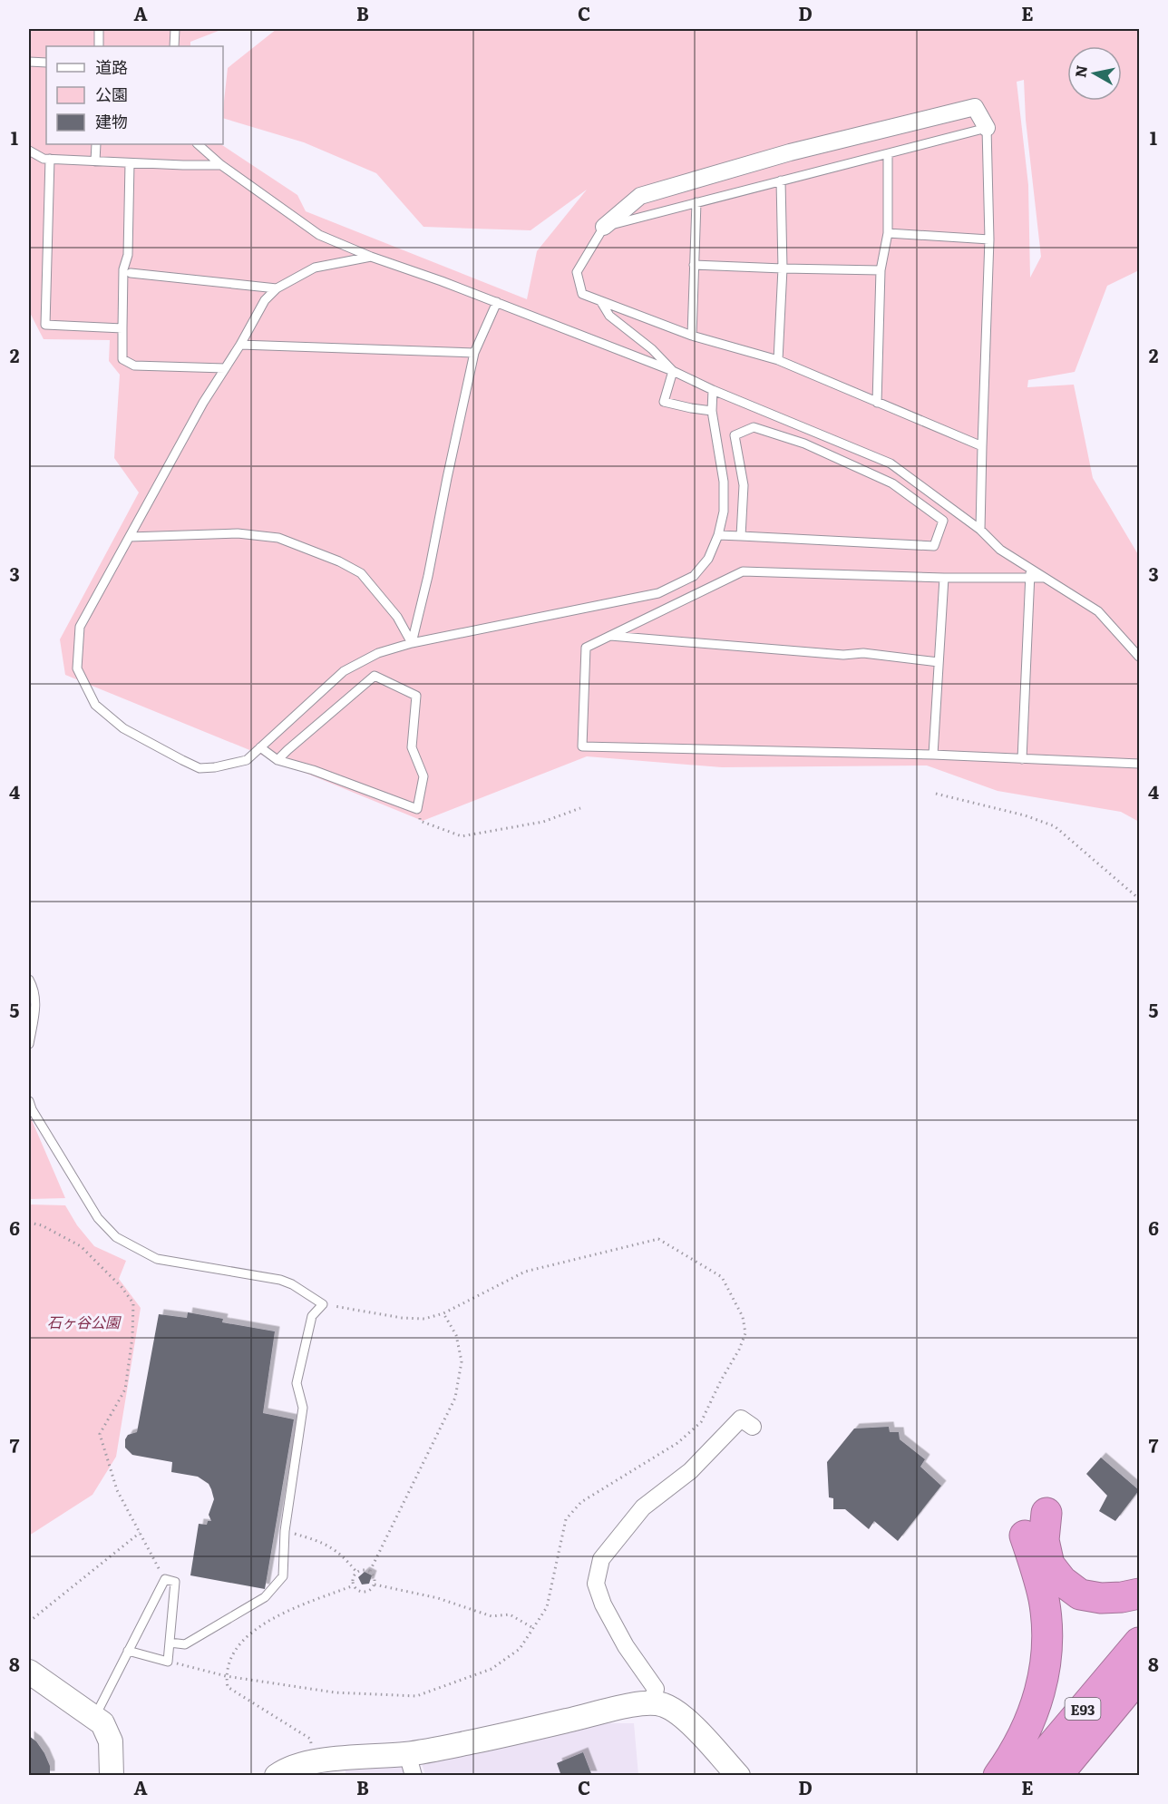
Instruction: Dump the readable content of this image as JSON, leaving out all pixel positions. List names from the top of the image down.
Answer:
{
  "streets": {
    "highway": ["E93"]
  },
  "parks": ["石ヶ谷公園"],
  "legend": ["道路", "公園", "建物"],
  "north": "left",
  "grid": {
    "columns": [
      "A",
      "B",
      "C",
      "D",
      "E"
    ],
    "rows": [
      "1",
      "2",
      "3",
      "4",
      "5",
      "6",
      "7",
      "8"
    ]
  }
}
